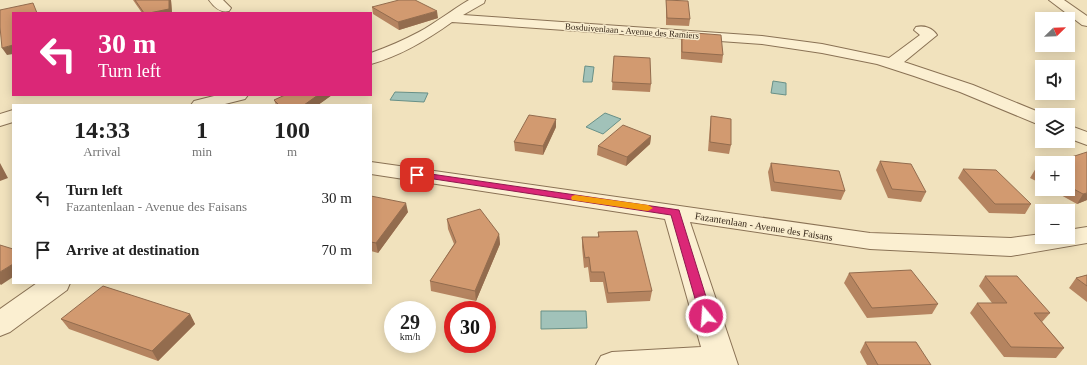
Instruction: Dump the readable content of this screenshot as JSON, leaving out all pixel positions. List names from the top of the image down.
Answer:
{
  "streets": {
    "street": ["Bosduivenlaan - Avenue des Ramiers", "Fazantenlaan - Avenue des Faisans"]
  },
  "north": "top right",
  "page": {
    "map_buttons": ["+", "−"],
    "turn": ["30 m", "Turn left"],
    "eta": [
      "14:33",
      "Arrival",
      "1",
      "min",
      "100",
      "m"
    ],
    "list": [
      {
        "name": "Turn left",
        "note": "Fazantenlaan - Avenue des Faisans",
        "value": "30 m"
      },
      {
        "name": "Arrive at destination",
        "value": "70 m"
      }
    ],
    "speed": "29 km/h",
    "limit": "30"
  }
}
